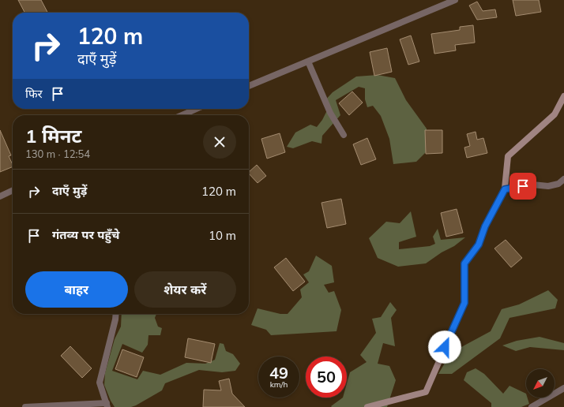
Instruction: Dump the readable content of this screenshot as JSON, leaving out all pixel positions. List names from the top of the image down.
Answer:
{
  "north": "bottom left",
  "page": {
    "turn": ["120 m", "दाएँ मुड़ें"],
    "then": "फिर",
    "heading": ["1 मिनट", "130 m · 12:54"],
    "list": [
      {
        "name": "दाएँ मुड़ें",
        "value": "120 m"
      },
      {
        "name": "गंतव्य पर पहुँचे",
        "value": "10 m"
      }
    ],
    "buttons": ["बाहर", "शेयर करें"],
    "speed": "49 km/h",
    "limit": "50"
  }
}
